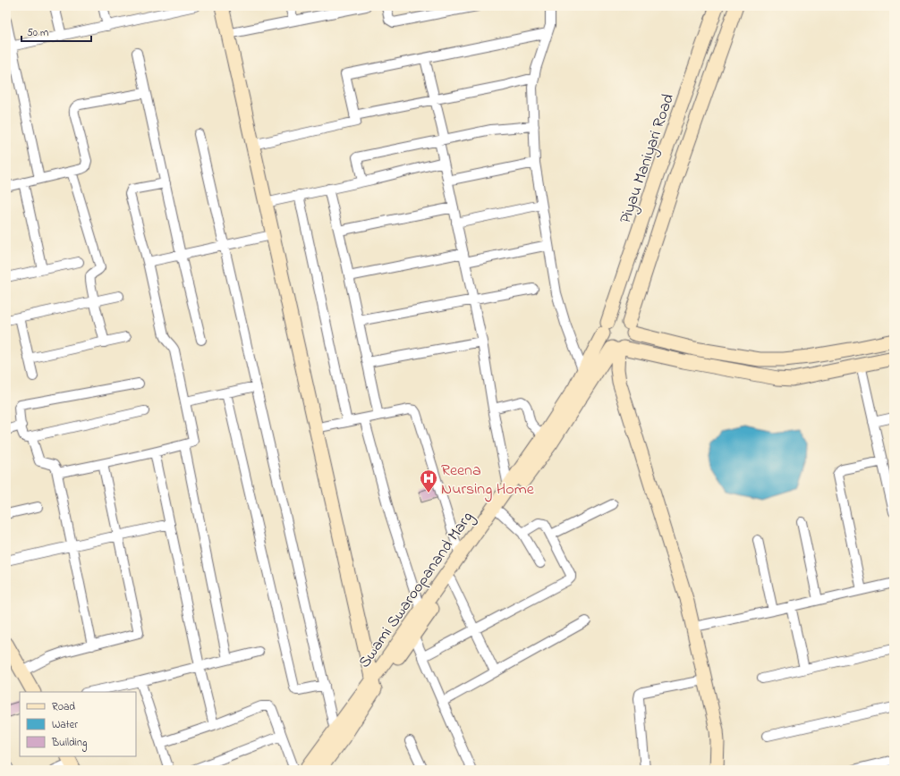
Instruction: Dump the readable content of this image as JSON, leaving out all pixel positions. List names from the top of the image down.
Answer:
{
  "streets": {
    "street": ["Piyau Maniyari Road", "Swami Swaroopanand Marg"]
  },
  "crossings": [
    ["Piyau Maniyari Road", "Swami Swaroopanand Marg"]
  ],
  "places": {
    "hospital": ["Reena Nursing Home"]
  },
  "legend": ["Road", "Water", "Building"],
  "scale_bar": "50 m"
}
